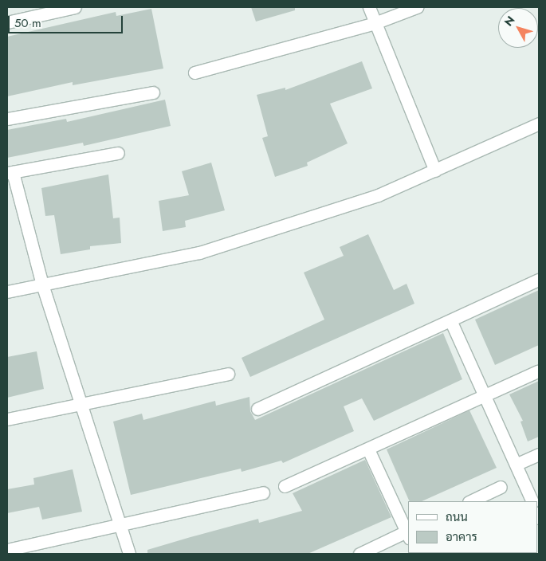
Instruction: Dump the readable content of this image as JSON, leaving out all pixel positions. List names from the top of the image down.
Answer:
{
  "legend": ["ถนน", "อาคาร"],
  "scale_bar": "50 m",
  "north": "top left"
}
